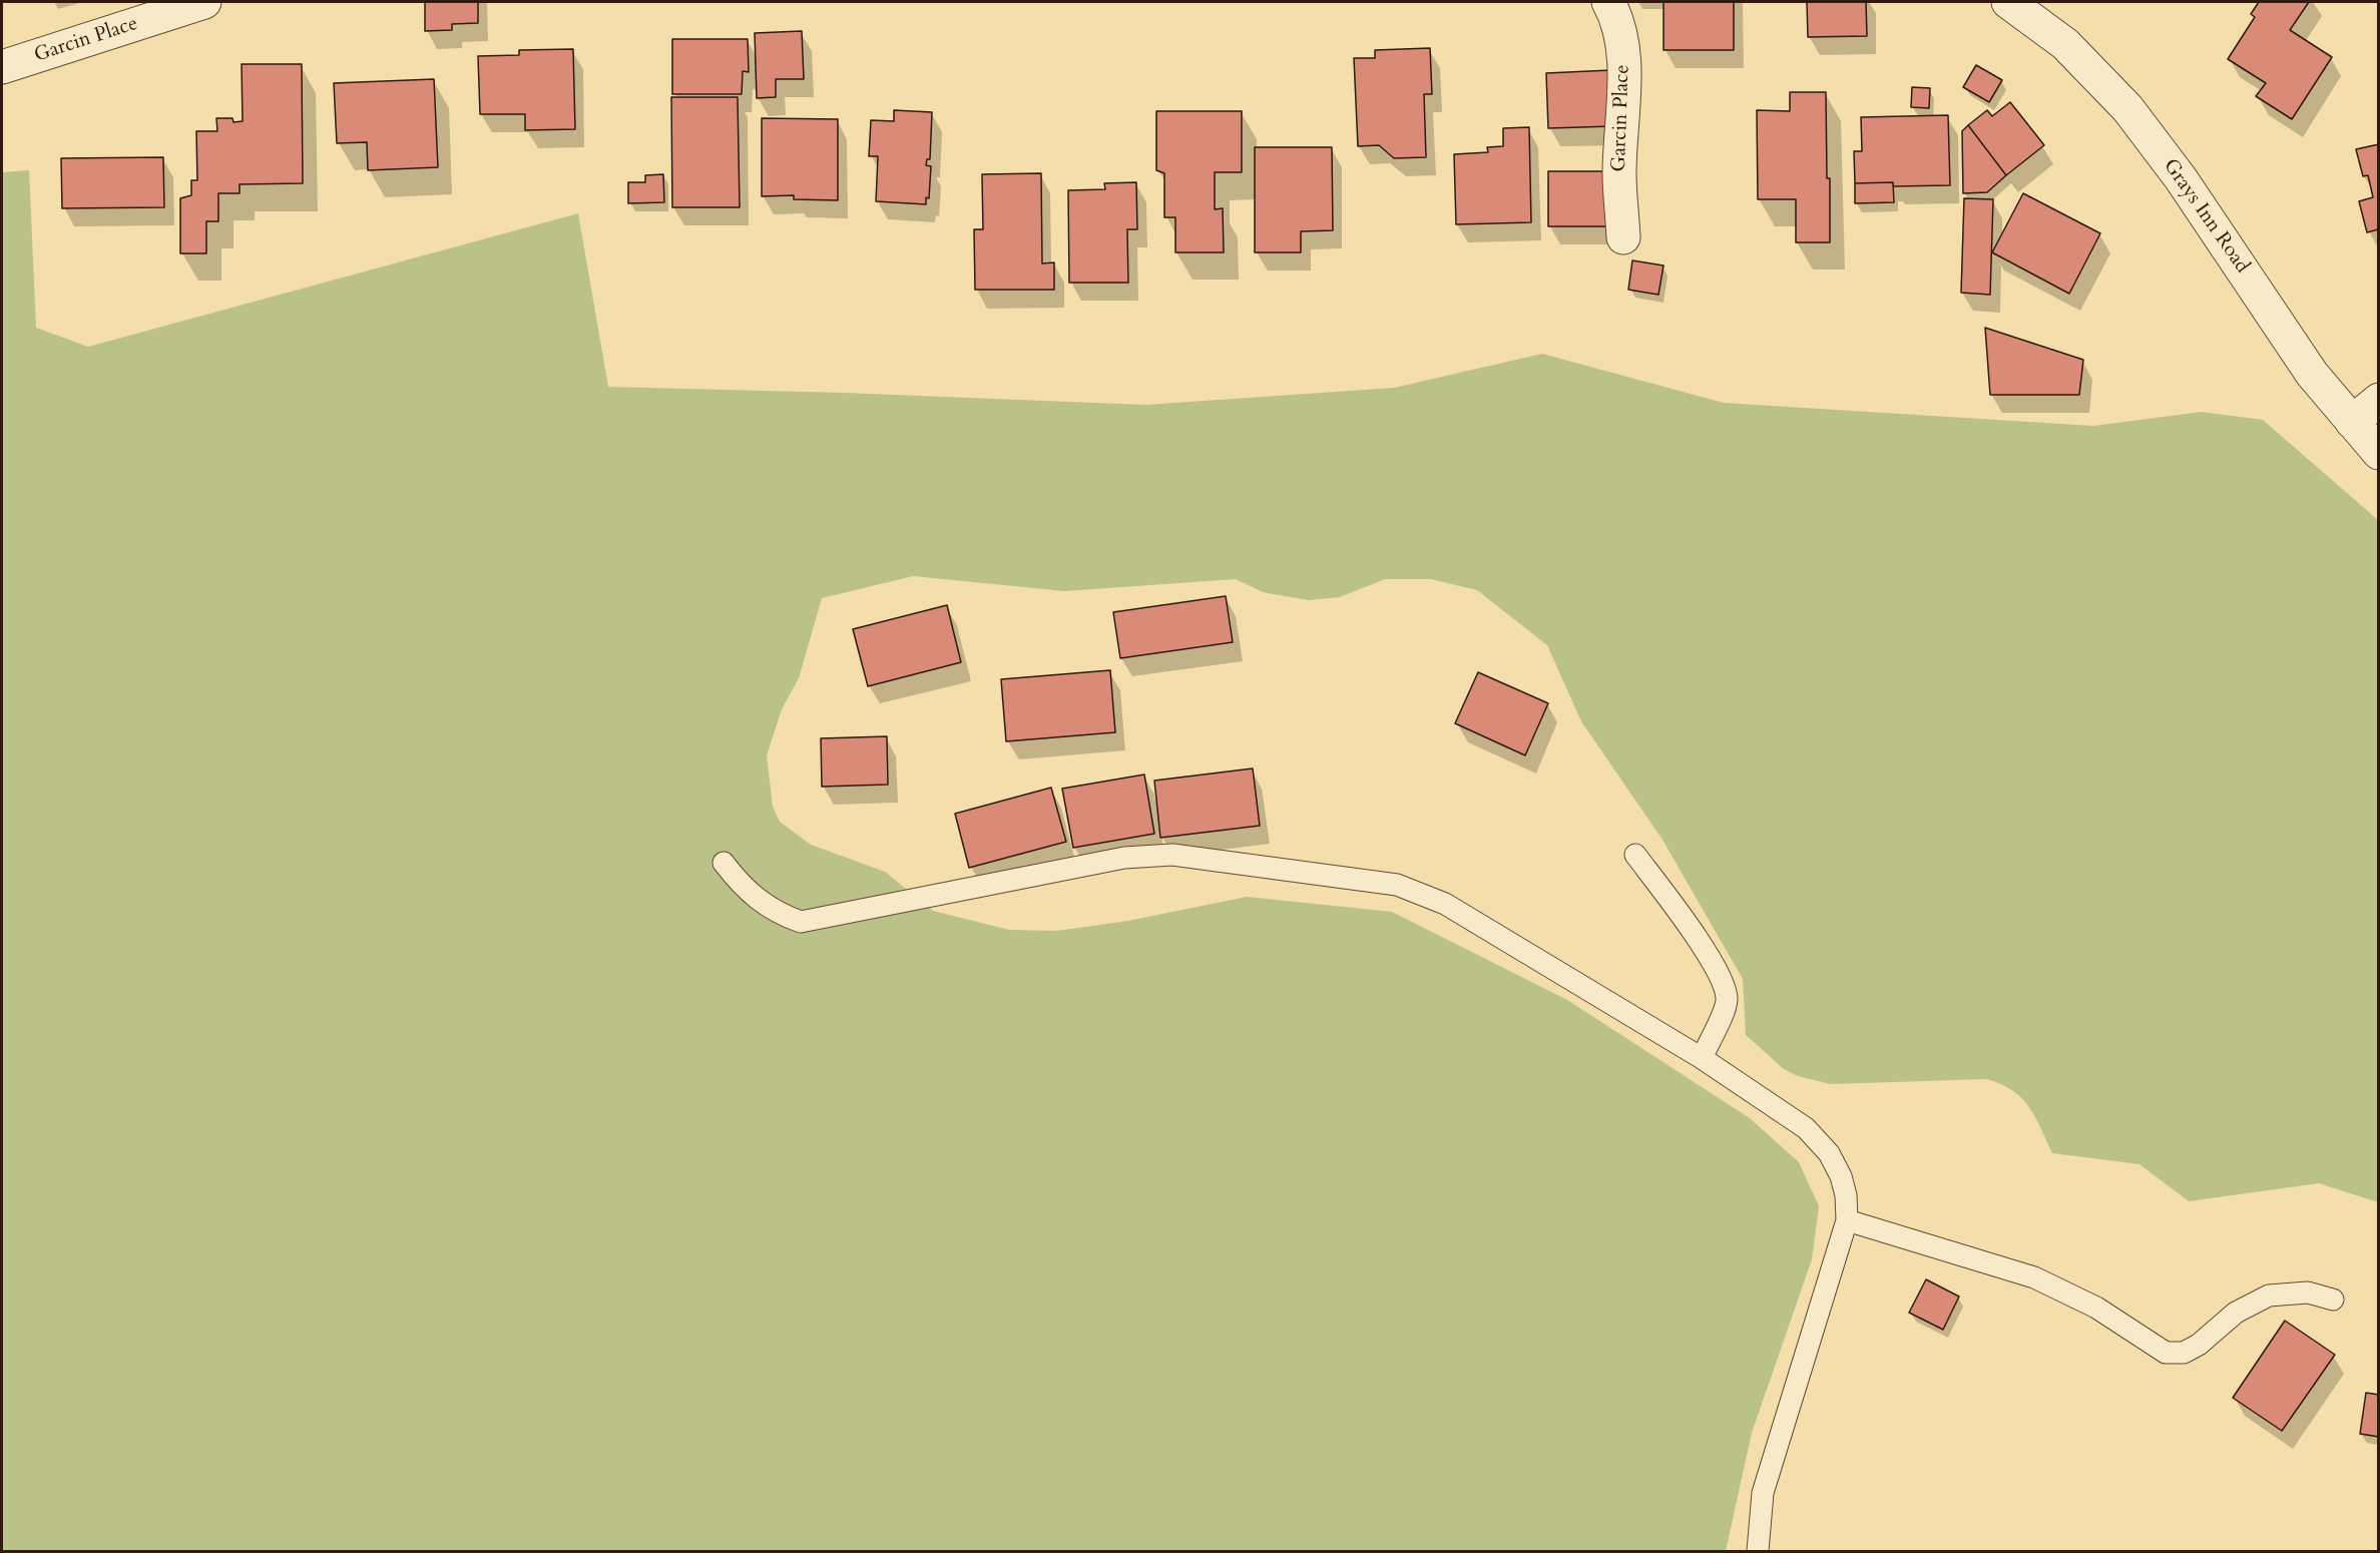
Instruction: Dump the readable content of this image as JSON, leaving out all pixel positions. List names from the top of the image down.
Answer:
{
  "streets": {
    "street": ["Garcin Place", "Grays Inn Road"]
  }
}
